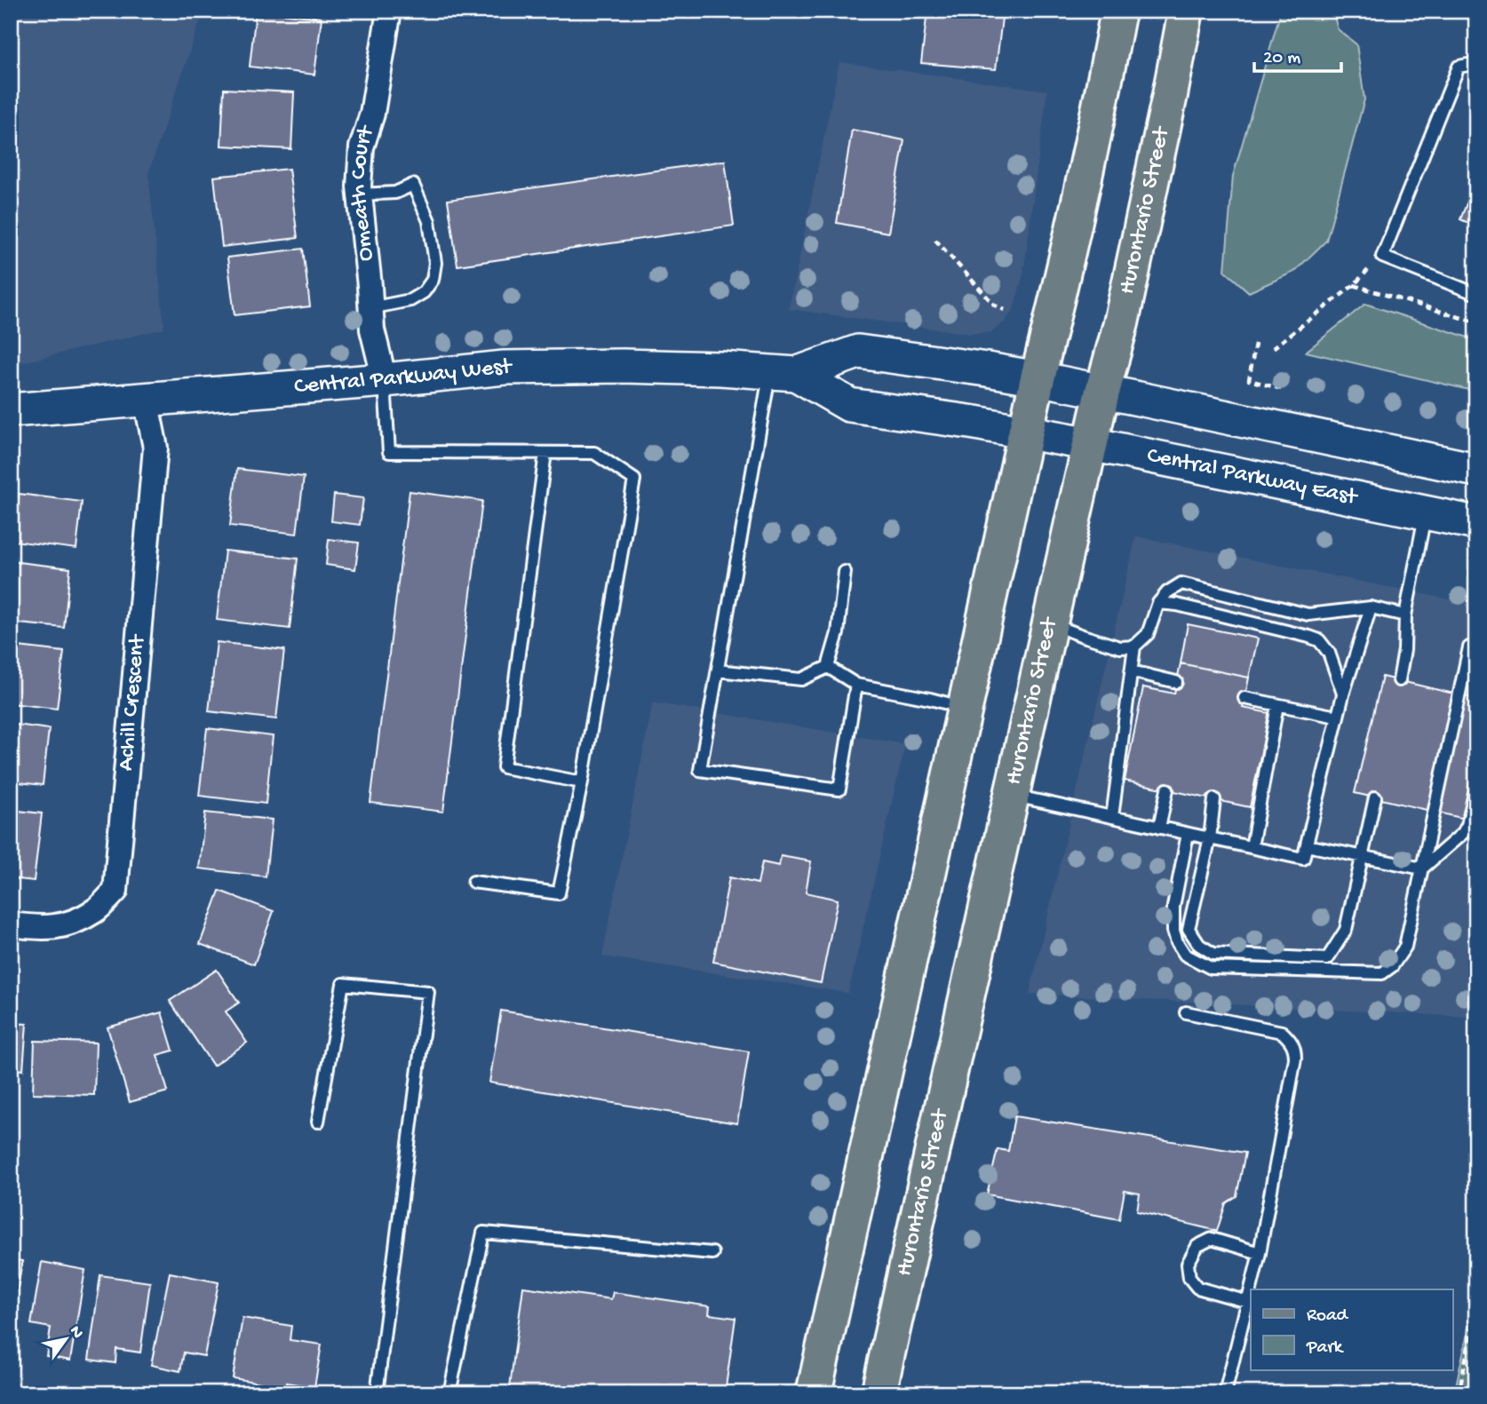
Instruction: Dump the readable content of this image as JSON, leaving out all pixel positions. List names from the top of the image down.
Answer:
{
  "streets": {
    "main road": ["Hurontario Street"],
    "street": [
      "Omeath Court",
      "Central Parkway West",
      "Central Parkway East",
      "Achill Crescent"
    ]
  },
  "crossings": [
    ["Omeath Court", "Central Parkway West"],
    ["Hurontario Street", "Central Parkway East"],
    ["Central Parkway West", "Central Parkway East"],
    ["Central Parkway West", "Achill Crescent"]
  ],
  "legend": ["Road", "Park"],
  "scale_bar": "20 m",
  "north": "top right"
}
